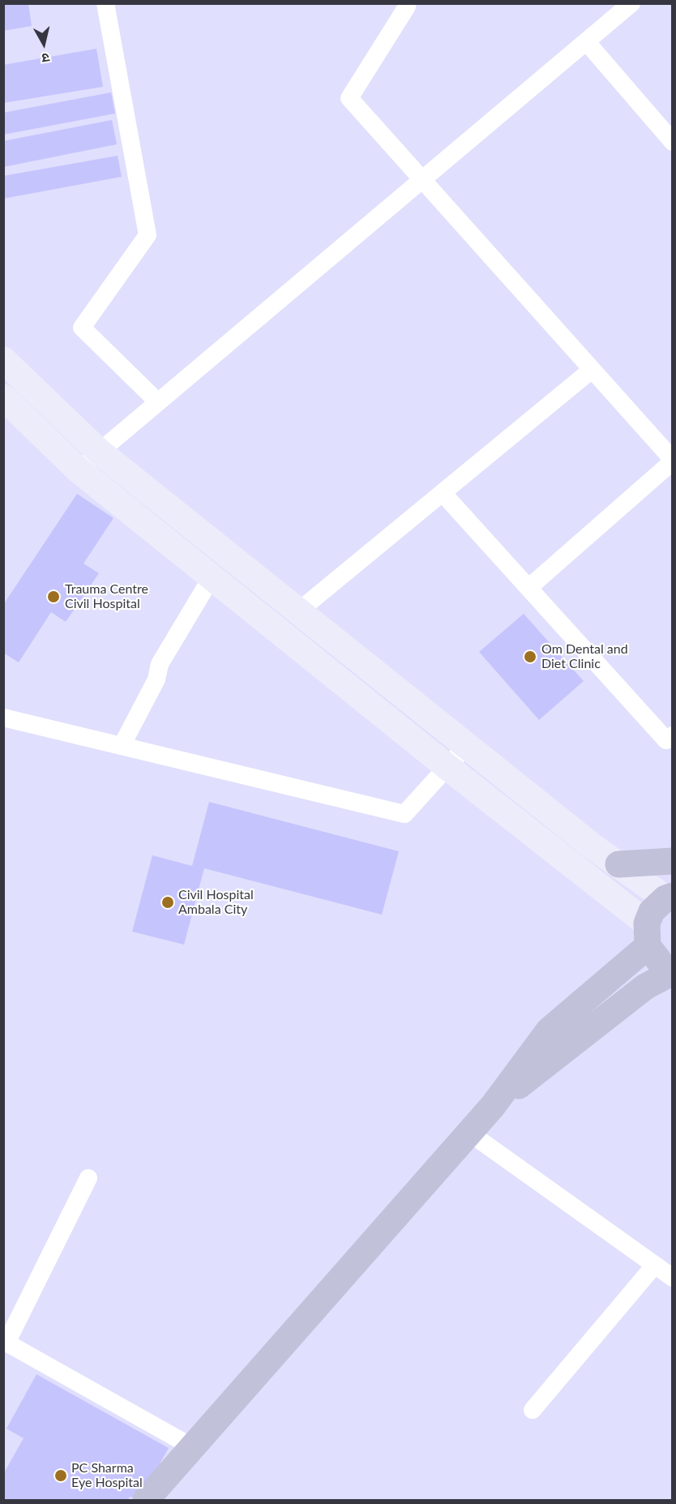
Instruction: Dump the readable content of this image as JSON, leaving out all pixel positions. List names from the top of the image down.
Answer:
{
  "places": [
    "Trauma Centre Civil Hospital",
    "Om Dental and Diet Clinic",
    "Civil Hospital Ambala City",
    "PC Sharma Eye Hospital"
  ],
  "north": "bottom"
}
